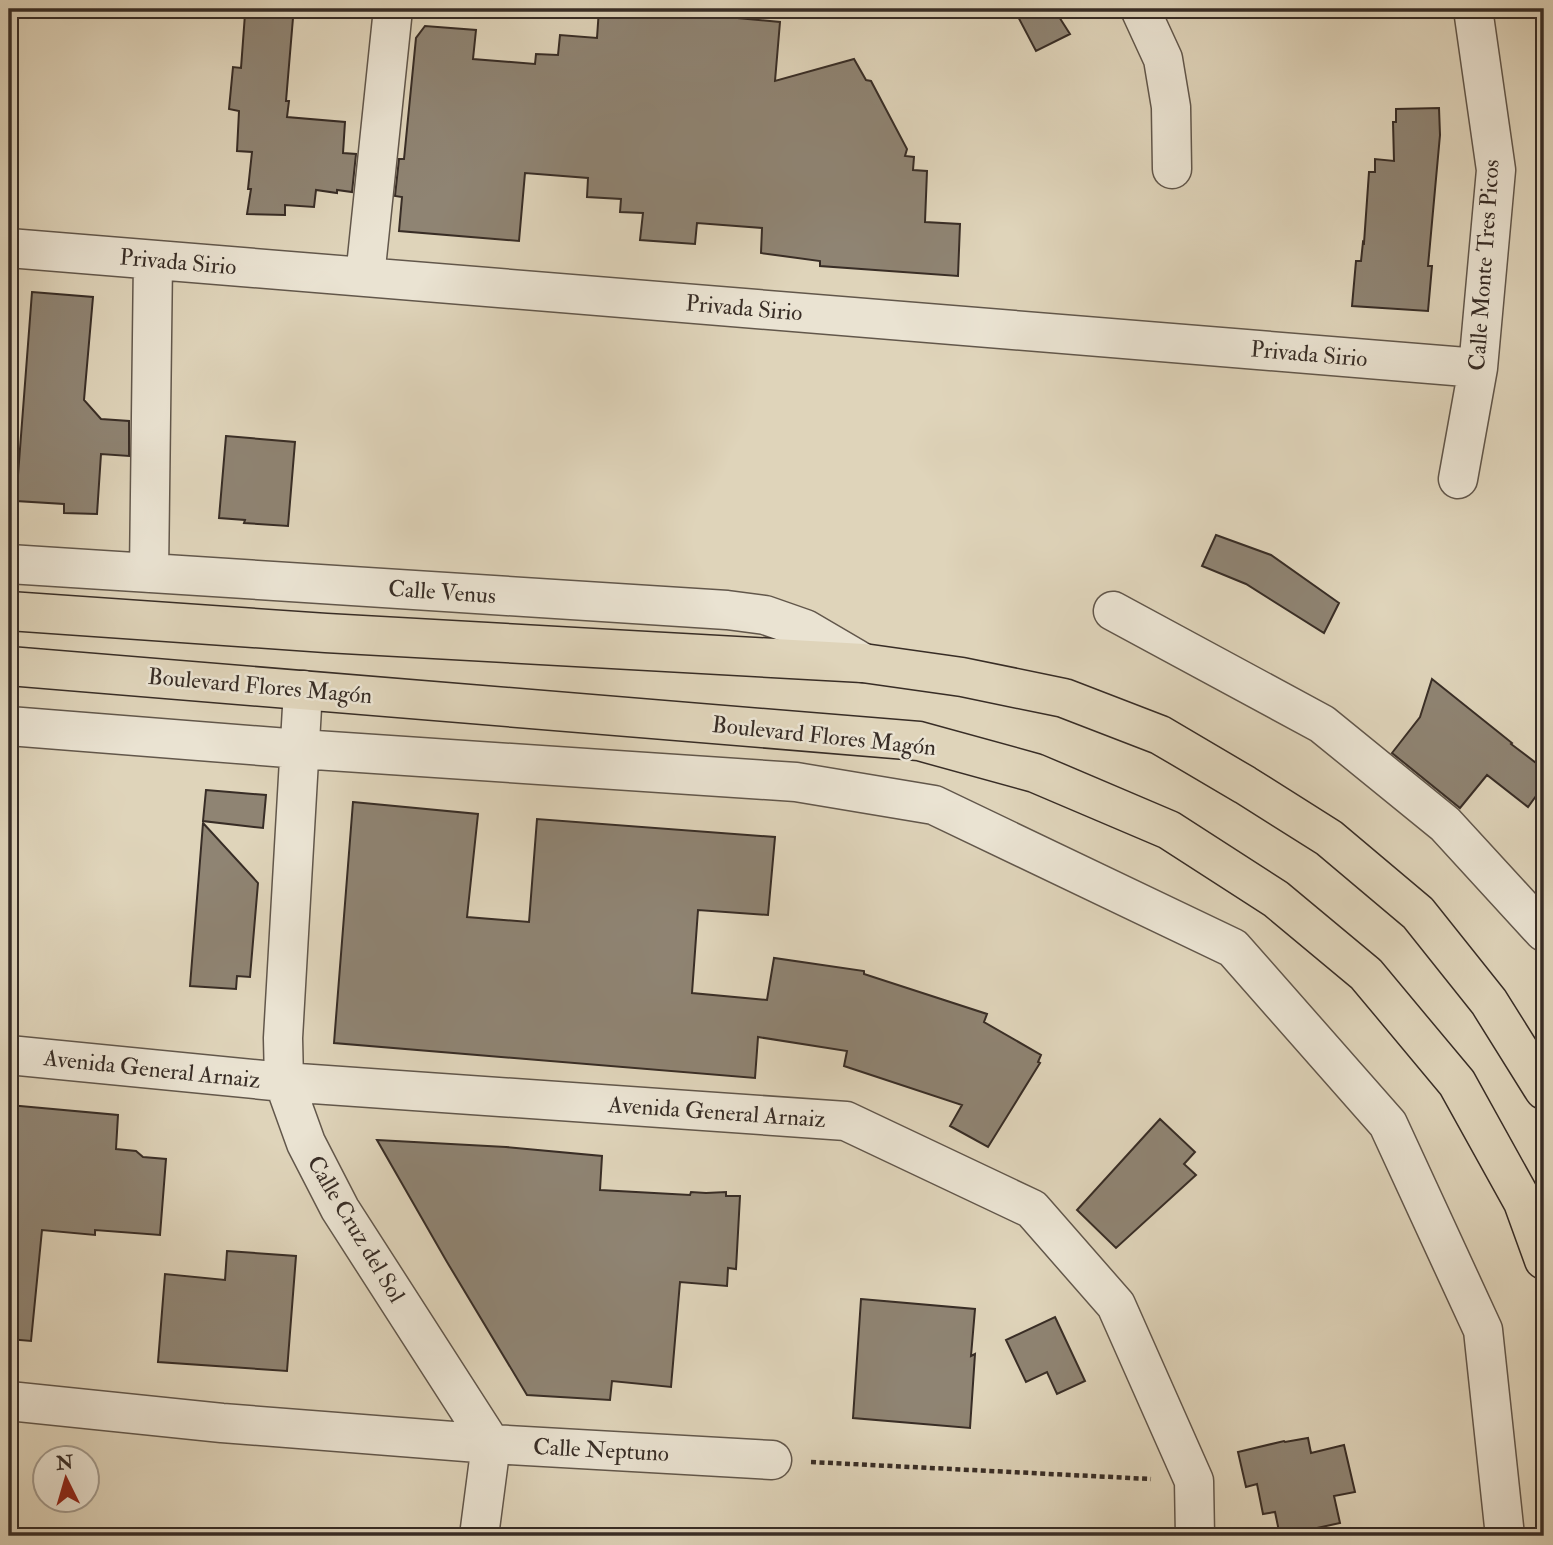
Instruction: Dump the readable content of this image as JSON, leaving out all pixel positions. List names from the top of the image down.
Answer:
{
  "streets": {
    "main road": ["Boulevard Flores Magón"],
    "street": [
      "Privada Sirio",
      "Calle Monte Tres Picos",
      "Calle Venus",
      "Avenida General Arnaiz",
      "Calle Cruz del Sol",
      "Calle Neptuno"
    ]
  },
  "crossings": [
    ["Privada Sirio", "Calle Monte Tres Picos"],
    ["Boulevard Flores Magón", "Calle Cruz del Sol"],
    ["Avenida General Arnaiz", "Calle Cruz del Sol"],
    ["Calle Cruz del Sol", "Calle Neptuno"]
  ],
  "north": "top"
}
